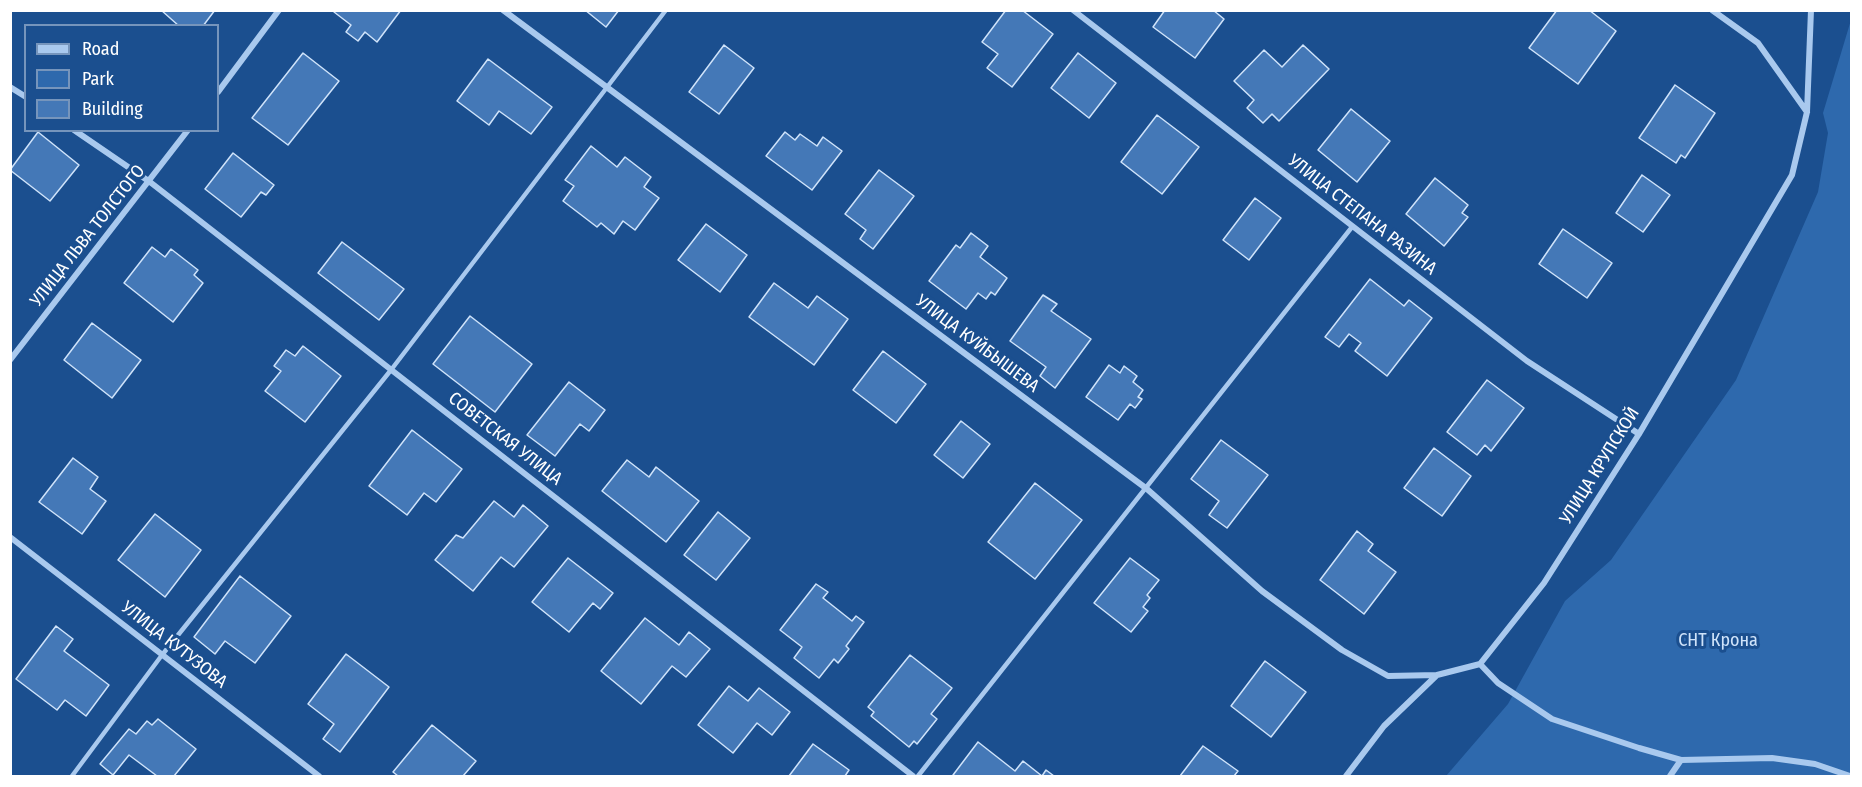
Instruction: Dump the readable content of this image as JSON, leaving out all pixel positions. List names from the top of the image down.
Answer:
{
  "streets": {
    "street": [
      "УЛИЦА СТЕПАНА РАЗИНА",
      "УЛИЦА ЛЬВА ТОЛСТОГО",
      "УЛИЦА КУЙБЫШЕВА",
      "СОВЕТСКАЯ УЛИЦА",
      "УЛИЦА КРУПСКОЙ",
      "УЛИЦА КУТУЗОВА"
    ]
  },
  "crossings": [
    ["УЛИЦА СТЕПАНА РАЗИНА", "УЛИЦА КРУПСКОЙ"],
    ["УЛИЦА ЛЬВА ТОЛСТОГО", "СОВЕТСКАЯ УЛИЦА"]
  ],
  "parks": ["СНТ Крона"],
  "legend": ["Road", "Park", "Building"]
}
